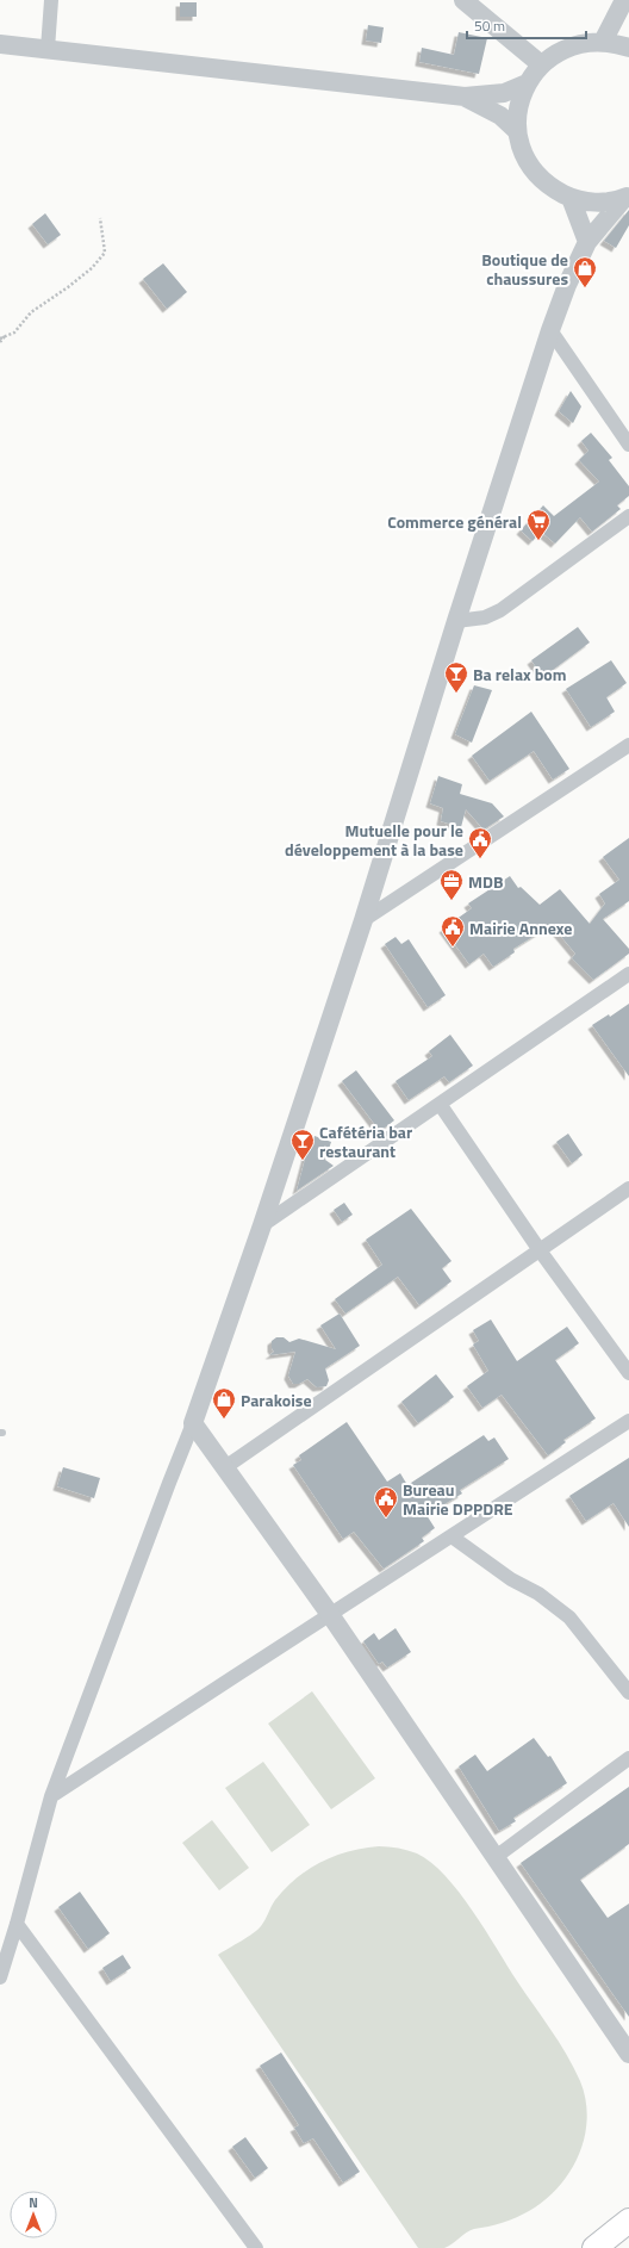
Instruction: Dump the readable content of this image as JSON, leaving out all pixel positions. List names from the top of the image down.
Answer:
{
  "places": {
    "shop": ["Boutique de chaussures", "Parakoise"],
    "supermarket": ["Commerce général"],
    "bar": ["Ba relax bom", "Cafétéria bar restaurant"],
    "public building": ["Mutuelle pour le développement à la base", "Mairie Annexe", "Bureau Mairie DPPDRE"],
    "office": ["MDB"]
  },
  "scale_bar": "50 m",
  "north": "top"
}
